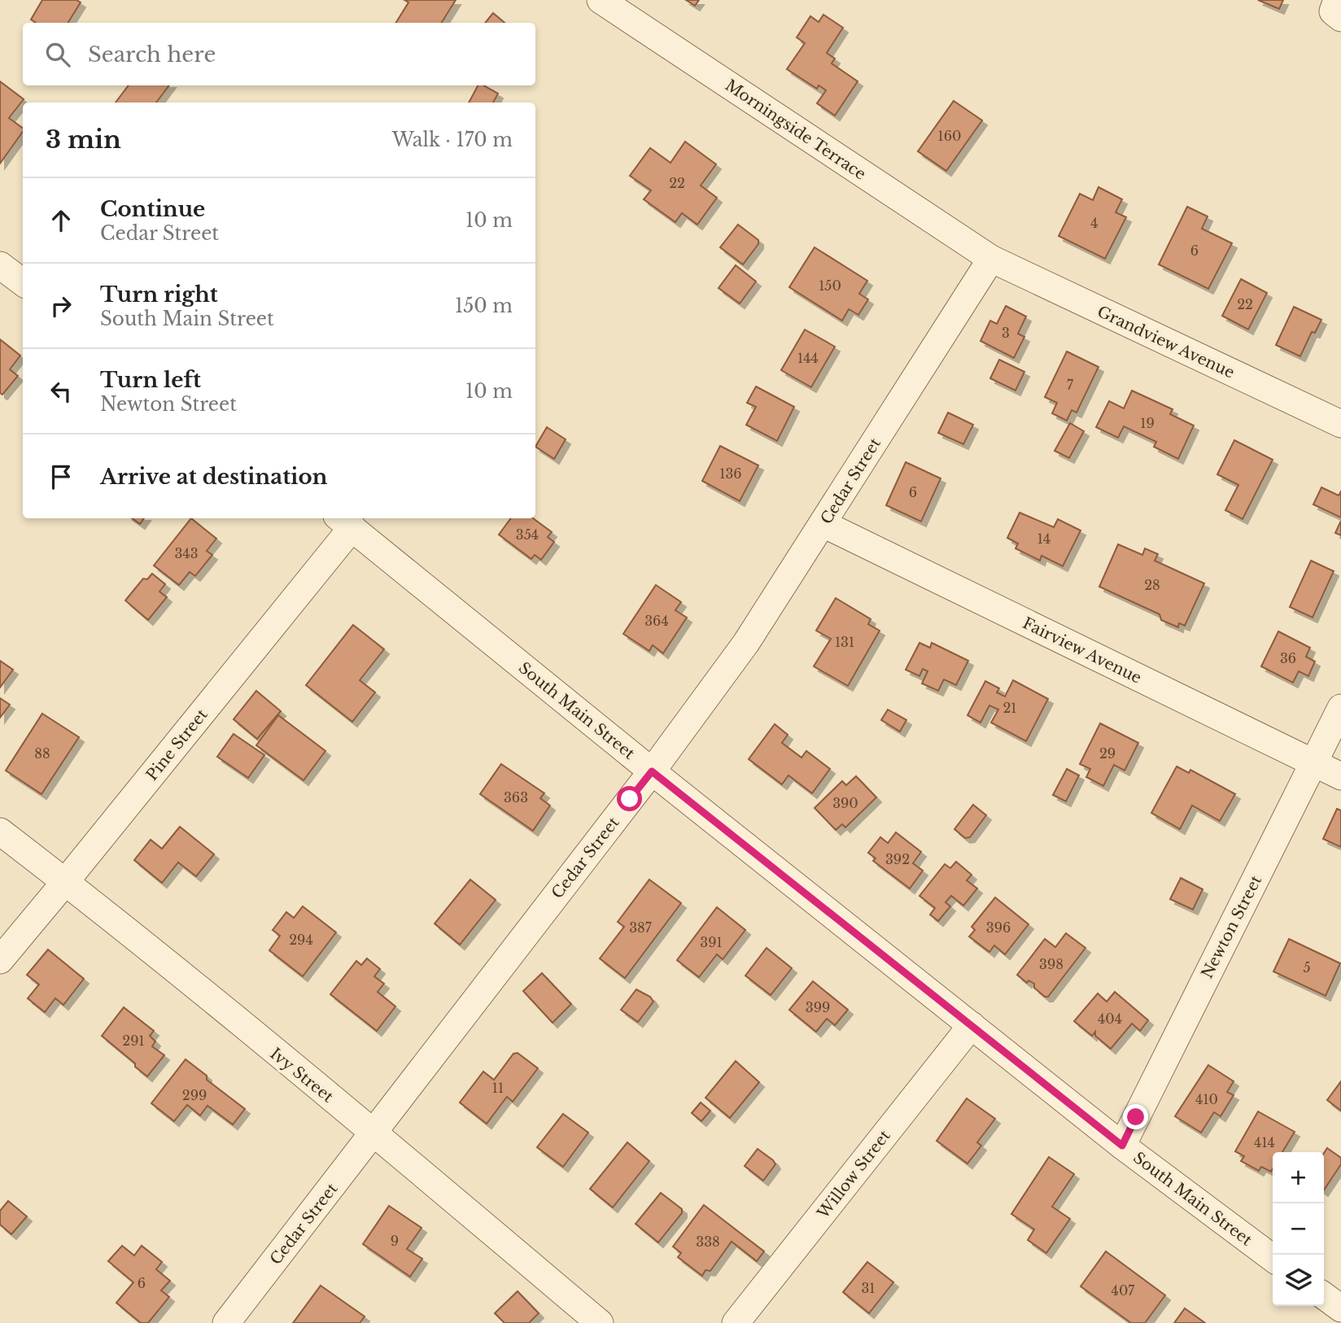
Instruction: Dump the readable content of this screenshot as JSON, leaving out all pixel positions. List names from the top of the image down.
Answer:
{
  "streets": {
    "street": [
      "Morningside Terrace",
      "Grandview Avenue",
      "Cedar Street",
      "Fairview Avenue",
      "South Main Street",
      "Pine Street",
      "Newton Street",
      "Ivy Street",
      "Willow Street"
    ]
  },
  "crossings": [
    ["Morningside Terrace", "Grandview Avenue"],
    ["Morningside Terrace", "Cedar Street"],
    ["Grandview Avenue", "Cedar Street"],
    ["Cedar Street", "Fairview Avenue"],
    ["Cedar Street", "South Main Street"],
    ["Cedar Street", "Ivy Street"],
    ["Fairview Avenue", "Newton Street"],
    ["South Main Street", "Pine Street"],
    ["South Main Street", "Newton Street"],
    ["South Main Street", "Willow Street"],
    ["Pine Street", "Ivy Street"]
  ],
  "house_numbers": [
    "160",
    "22",
    "4",
    "6",
    "150",
    "22",
    "3",
    "144",
    "7",
    "19",
    "136",
    "6",
    "354",
    "14",
    "343",
    "28",
    "364",
    "131",
    "36",
    "21",
    "88",
    "29",
    "363",
    "390",
    "392",
    "387",
    "396",
    "294",
    "391",
    "398",
    "5",
    "399",
    "404",
    "291",
    "11",
    "299",
    "410",
    "414",
    "9",
    "338",
    "6",
    "31",
    "407"
  ],
  "page": {
    "search": "Search here",
    "heading": ["3 min", "Walk · 170 m"],
    "list": [
      ["Continue", "Cedar Street", "10 m"],
      ["Turn right", "South Main Street", "150 m"],
      ["Turn left", "Newton Street", "10 m"],
      "Arrive at destination"
    ],
    "map_buttons": ["+", "−"]
  }
}
